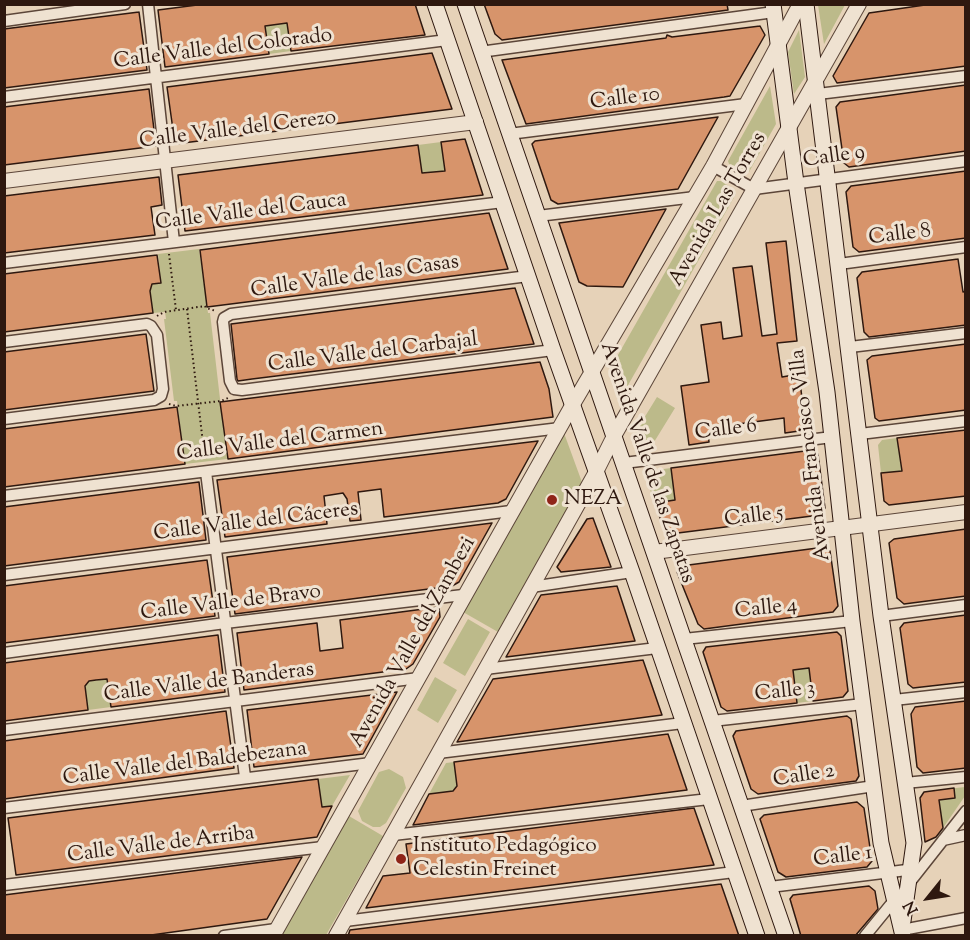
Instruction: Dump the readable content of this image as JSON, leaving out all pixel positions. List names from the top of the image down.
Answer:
{
  "streets": {
    "main road": ["Avenida Francisco Villa", "Avenida Valle de las Zapatas"],
    "street": [
      "Calle Valle del Colorado",
      "Calle 10",
      "Calle Valle del Cerezo",
      "Calle 9",
      "Avenida Las Torres",
      "Calle Valle del Cauca",
      "Calle 8",
      "Calle Valle de las Casas",
      "Calle Valle del Carbajal",
      "Calle 6",
      "Calle Valle del Carmen",
      "Calle 5",
      "Calle Valle del Cáceres",
      "Calle Valle de Bravo",
      "Calle 4",
      "Avenida Valle del Zambezi",
      "Calle Valle de Banderas",
      "Calle 3",
      "Calle Valle del Baldebezana",
      "Calle 2",
      "Calle Valle de Arriba",
      "Calle 1"
    ]
  },
  "crossings": [
    ["Calle 10", "Avenida Las Torres"],
    ["Calle 10", "Avenida Valle de las Zapatas"],
    ["Calle 9", "Avenida Las Torres"],
    ["Calle 9", "Avenida Francisco Villa"],
    ["Avenida Las Torres", "Avenida Francisco Villa"],
    ["Avenida Las Torres", "Avenida Valle de las Zapatas"],
    ["Avenida Las Torres", "Avenida Valle del Zambezi"],
    ["Calle Valle de las Casas", "Calle Valle del Carbajal"],
    ["Calle 6", "Avenida Francisco Villa"],
    ["Calle 6", "Avenida Valle de las Zapatas"],
    ["Calle Valle del Carmen", "Avenida Valle del Zambezi"],
    ["Avenida Francisco Villa", "Calle 5"],
    ["Avenida Francisco Villa", "Calle 4"],
    ["Avenida Francisco Villa", "Calle 3"],
    ["Avenida Francisco Villa", "Calle 2"],
    ["Avenida Francisco Villa", "Calle 1"],
    ["Avenida Valle de las Zapatas", "Calle 5"],
    ["Avenida Valle de las Zapatas", "Calle 4"],
    ["Avenida Valle de las Zapatas", "Avenida Valle del Zambezi"],
    ["Avenida Valle de las Zapatas", "Calle 3"],
    ["Avenida Valle de las Zapatas", "Calle 2"],
    ["Avenida Valle de las Zapatas", "Calle 1"],
    ["Calle Valle del Cáceres", "Avenida Valle del Zambezi"],
    ["Calle Valle de Bravo", "Avenida Valle del Zambezi"],
    ["Avenida Valle del Zambezi", "Calle Valle de Banderas"],
    ["Avenida Valle del Zambezi", "Calle Valle del Baldebezana"],
    ["Avenida Valle del Zambezi", "Calle Valle de Arriba"]
  ],
  "places": ["NEZA", "Instituto Pedagógico Celestin Freinet"],
  "north": "bottom left"
}
